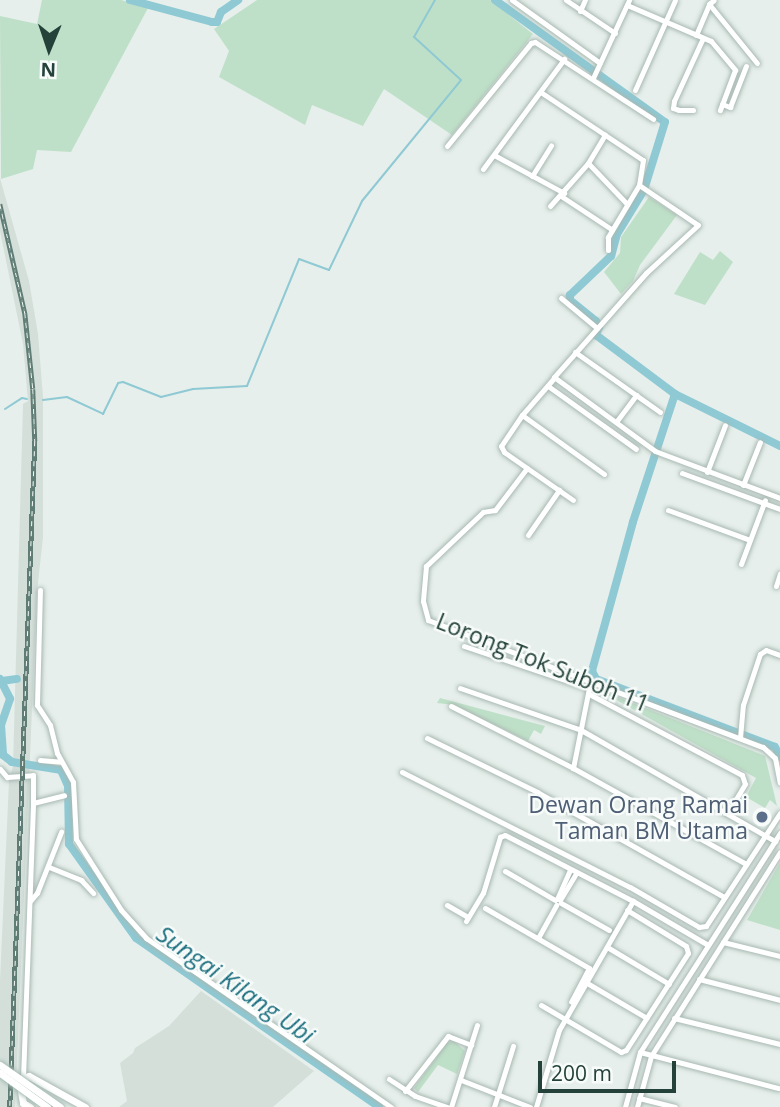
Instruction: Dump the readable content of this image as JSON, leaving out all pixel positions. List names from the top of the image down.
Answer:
{
  "streets": {
    "street": ["Lorong Tok Suboh 11"]
  },
  "water": ["Sungai Kilang Ubi"],
  "places": ["Dewan Orang Ramai Taman BM Utama"],
  "scale_bar": "200 m",
  "north": "bottom"
}
